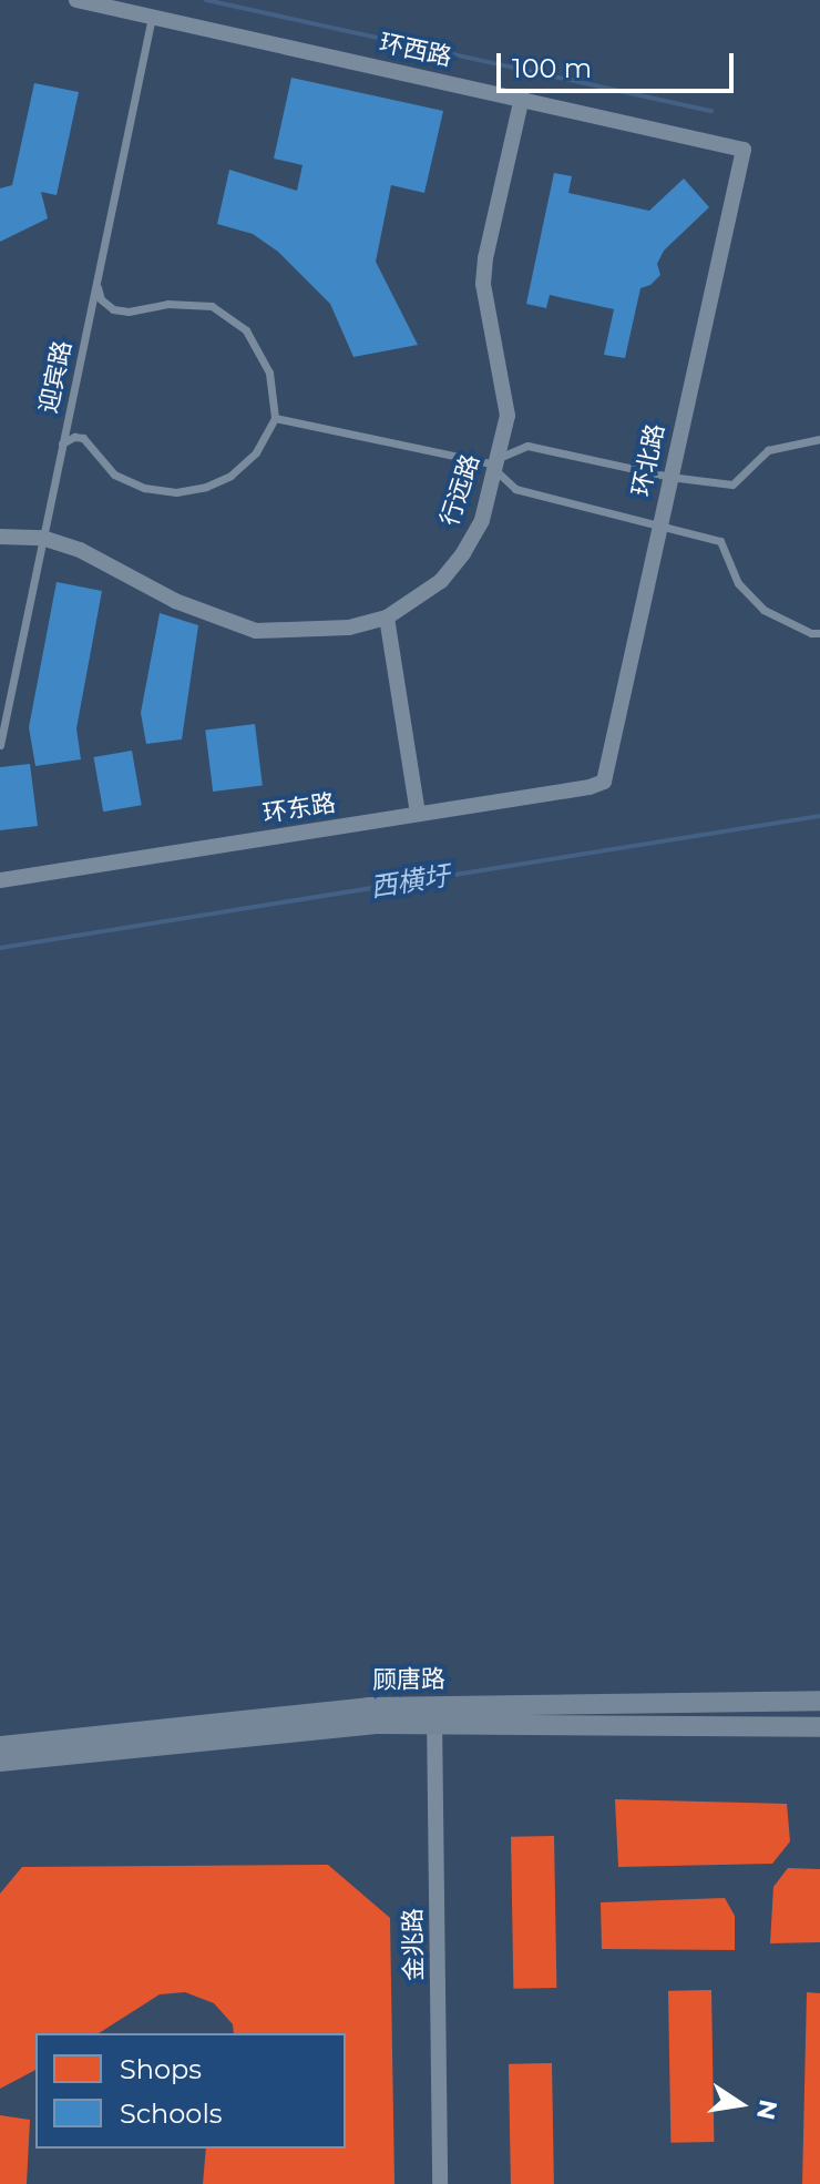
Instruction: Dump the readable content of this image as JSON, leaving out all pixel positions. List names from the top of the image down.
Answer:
{
  "streets": {
    "main road": ["顾唐路"],
    "street": [
      "环西路",
      "环北路",
      "行远路",
      "环东路",
      "金兆路"
    ],
    "lane": ["迎宾路"]
  },
  "crossings": [
    ["环西路", "迎宾路"],
    ["环西路", "环北路"],
    ["环西路", "行远路"],
    ["迎宾路", "行远路"],
    ["环北路", "环东路"],
    ["顾唐路", "金兆路"]
  ],
  "water": ["西横圩"],
  "legend": ["Shops", "Schools"],
  "scale_bar": "100 m",
  "north": "right"
}
